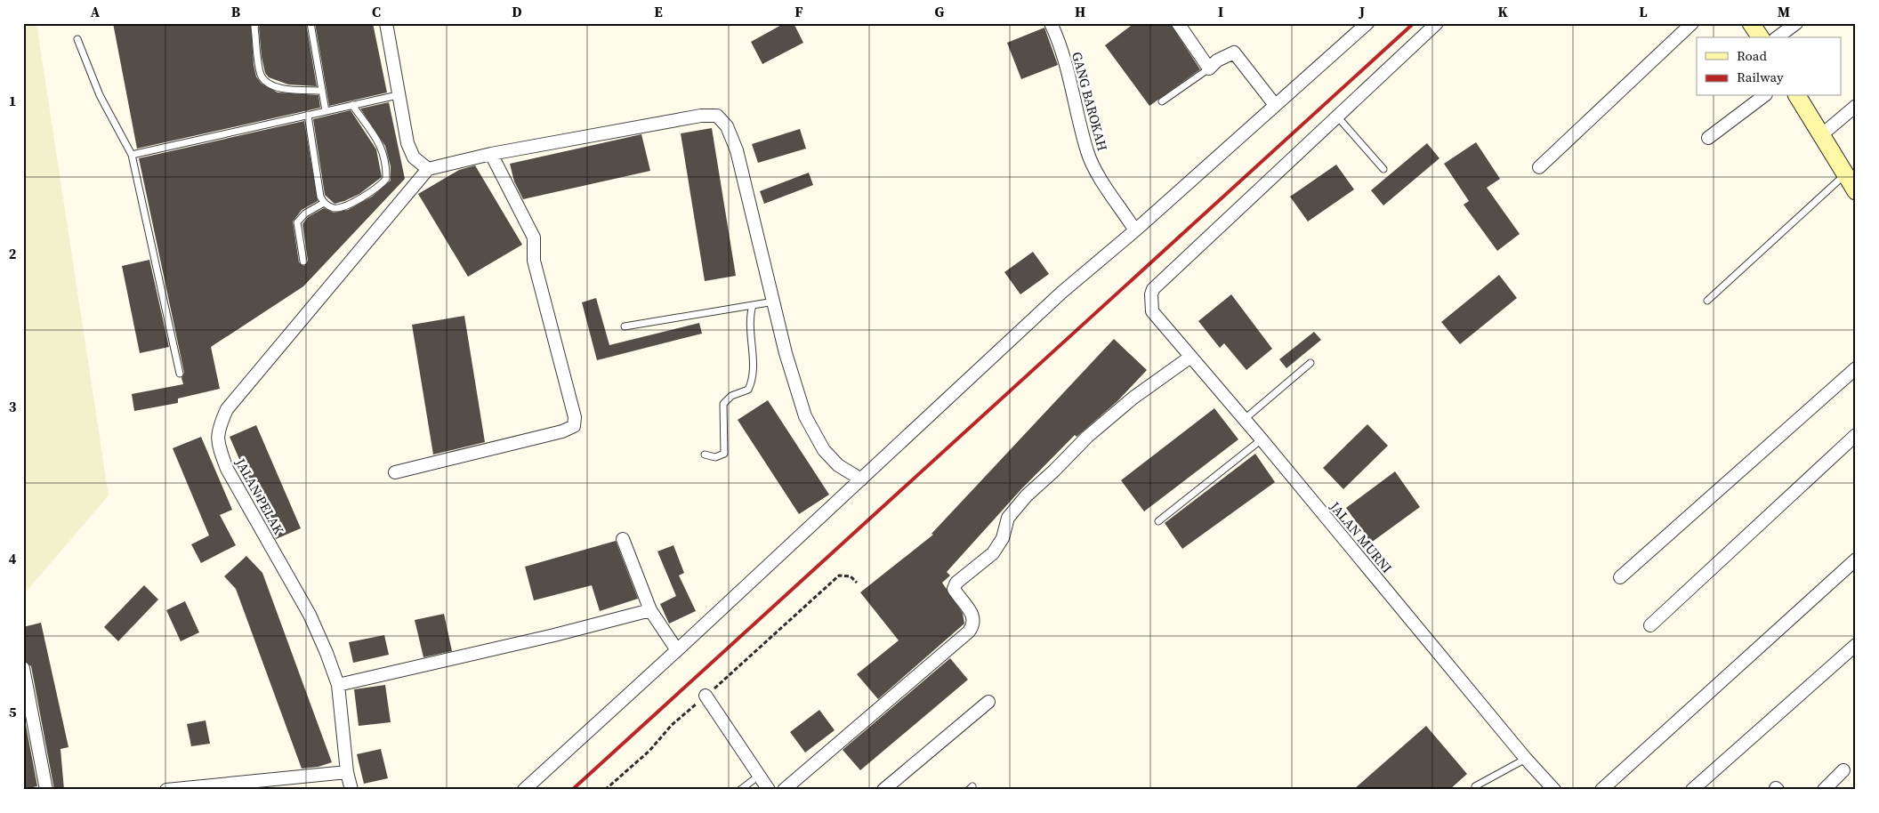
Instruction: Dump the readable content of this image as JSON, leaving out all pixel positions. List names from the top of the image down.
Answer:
{
  "streets": {
    "street": ["GANG BAROKAH", "JALAN PELAK", "JALAN MURNI"]
  },
  "legend": ["Road", "Railway"],
  "grid": {
    "columns": [
      "A",
      "B",
      "C",
      "D",
      "E",
      "F",
      "G",
      "H",
      "I",
      "J",
      "K",
      "L",
      "M"
    ],
    "rows": [
      "1",
      "2",
      "3",
      "4",
      "5"
    ]
  }
}
